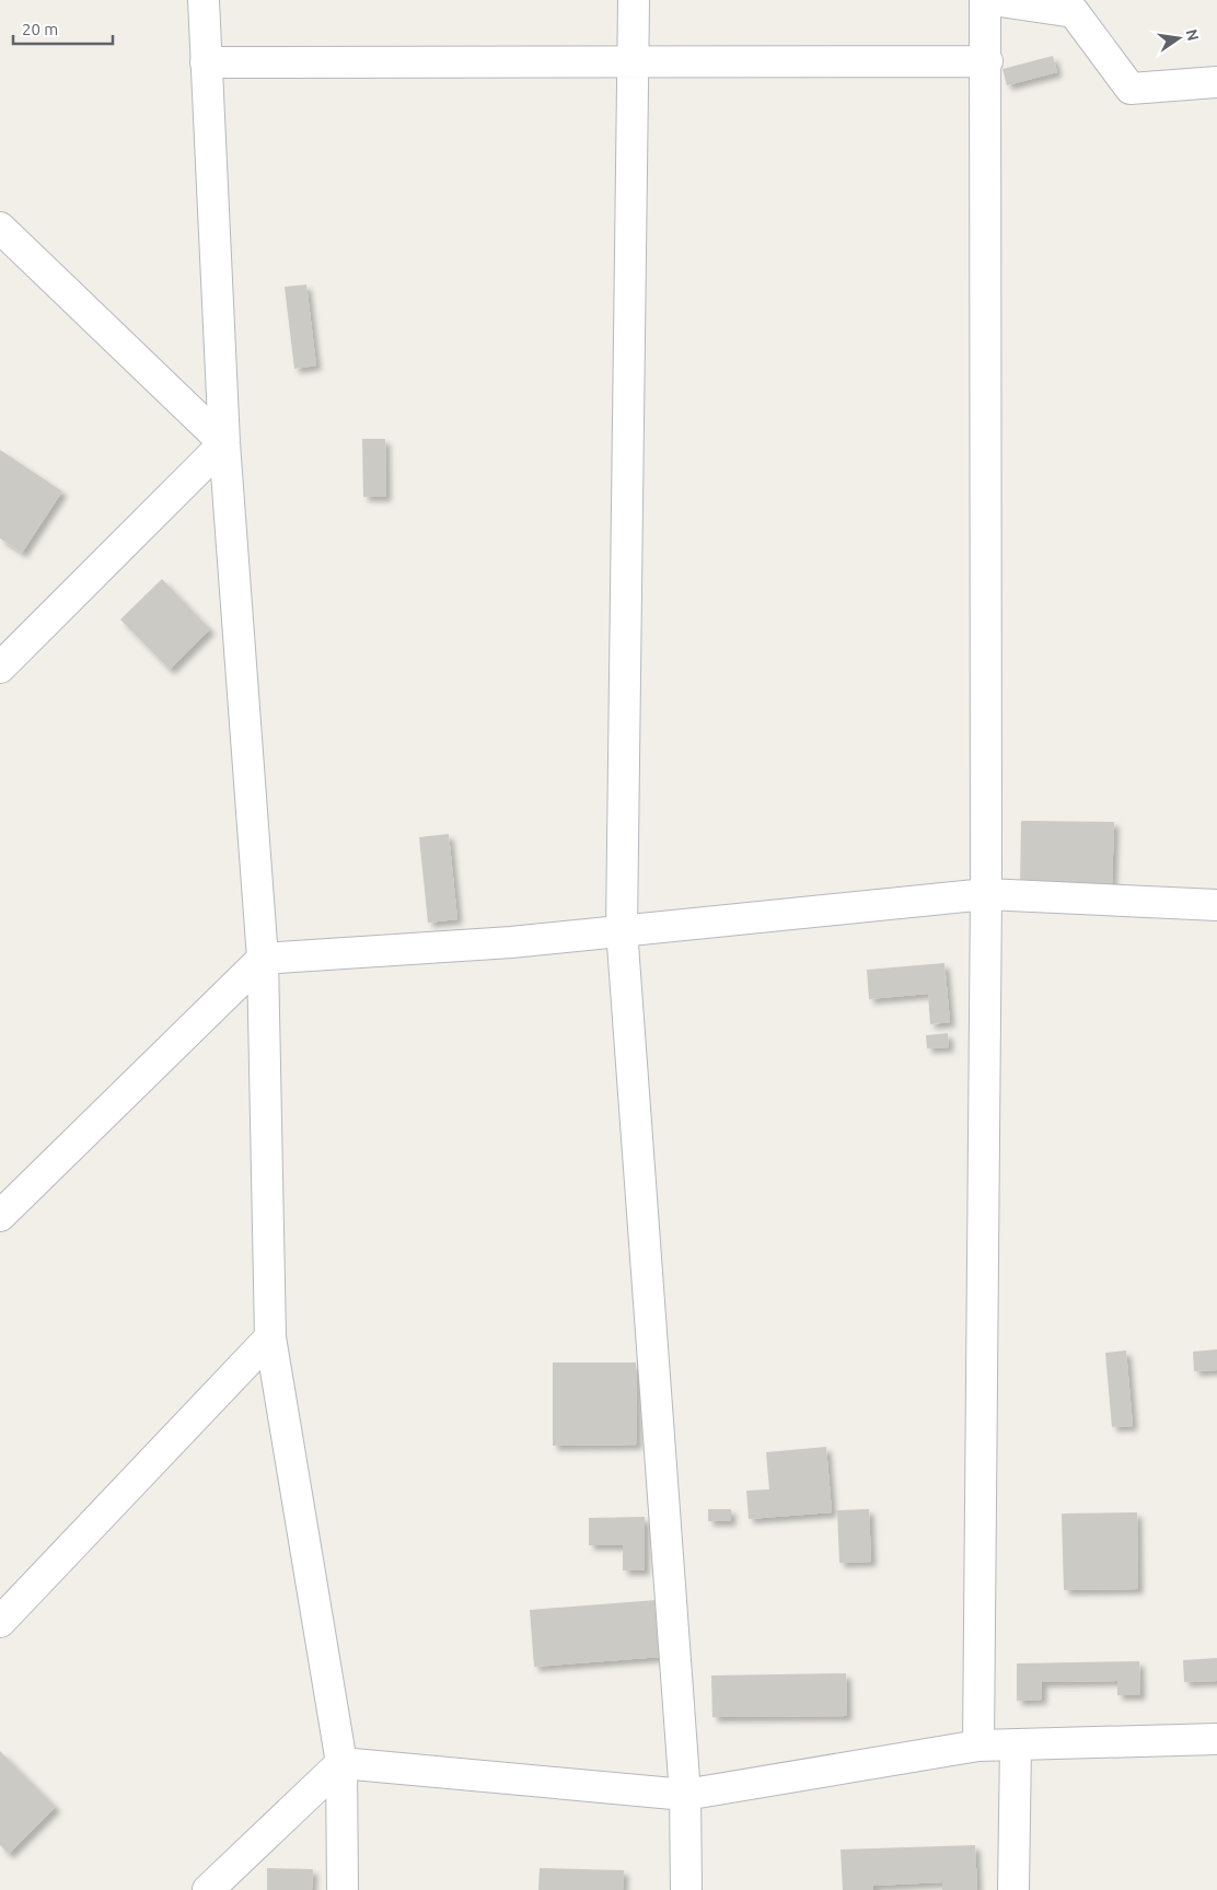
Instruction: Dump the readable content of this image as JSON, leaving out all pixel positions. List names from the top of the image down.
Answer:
{
  "scale_bar": "20 m",
  "north": "right"
}
